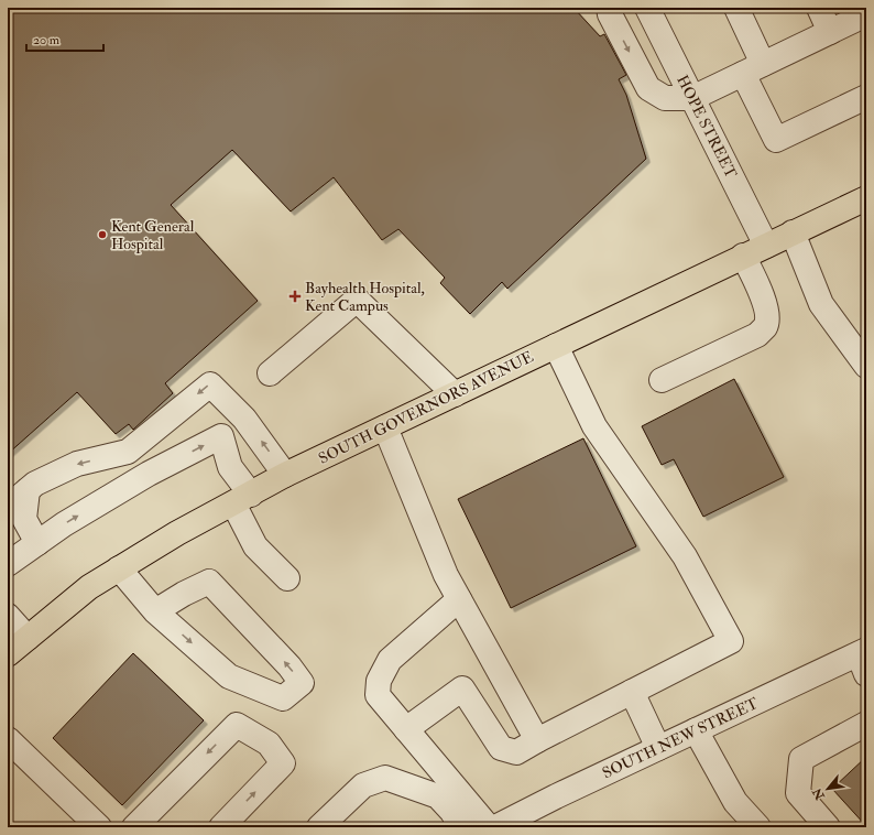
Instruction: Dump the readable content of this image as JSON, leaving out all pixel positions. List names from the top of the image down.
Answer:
{
  "streets": {
    "main road": ["SOUTH GOVERNORS AVENUE"],
    "street": ["HOPE STREET", "SOUTH NEW STREET"]
  },
  "crossings": [
    ["HOPE STREET", "SOUTH GOVERNORS AVENUE"]
  ],
  "places": {
    "other": ["Kent General Hospital"],
    "health": ["Bayhealth Hospital, Kent Campus"]
  },
  "scale_bar": "20 m",
  "north": "bottom left"
}
